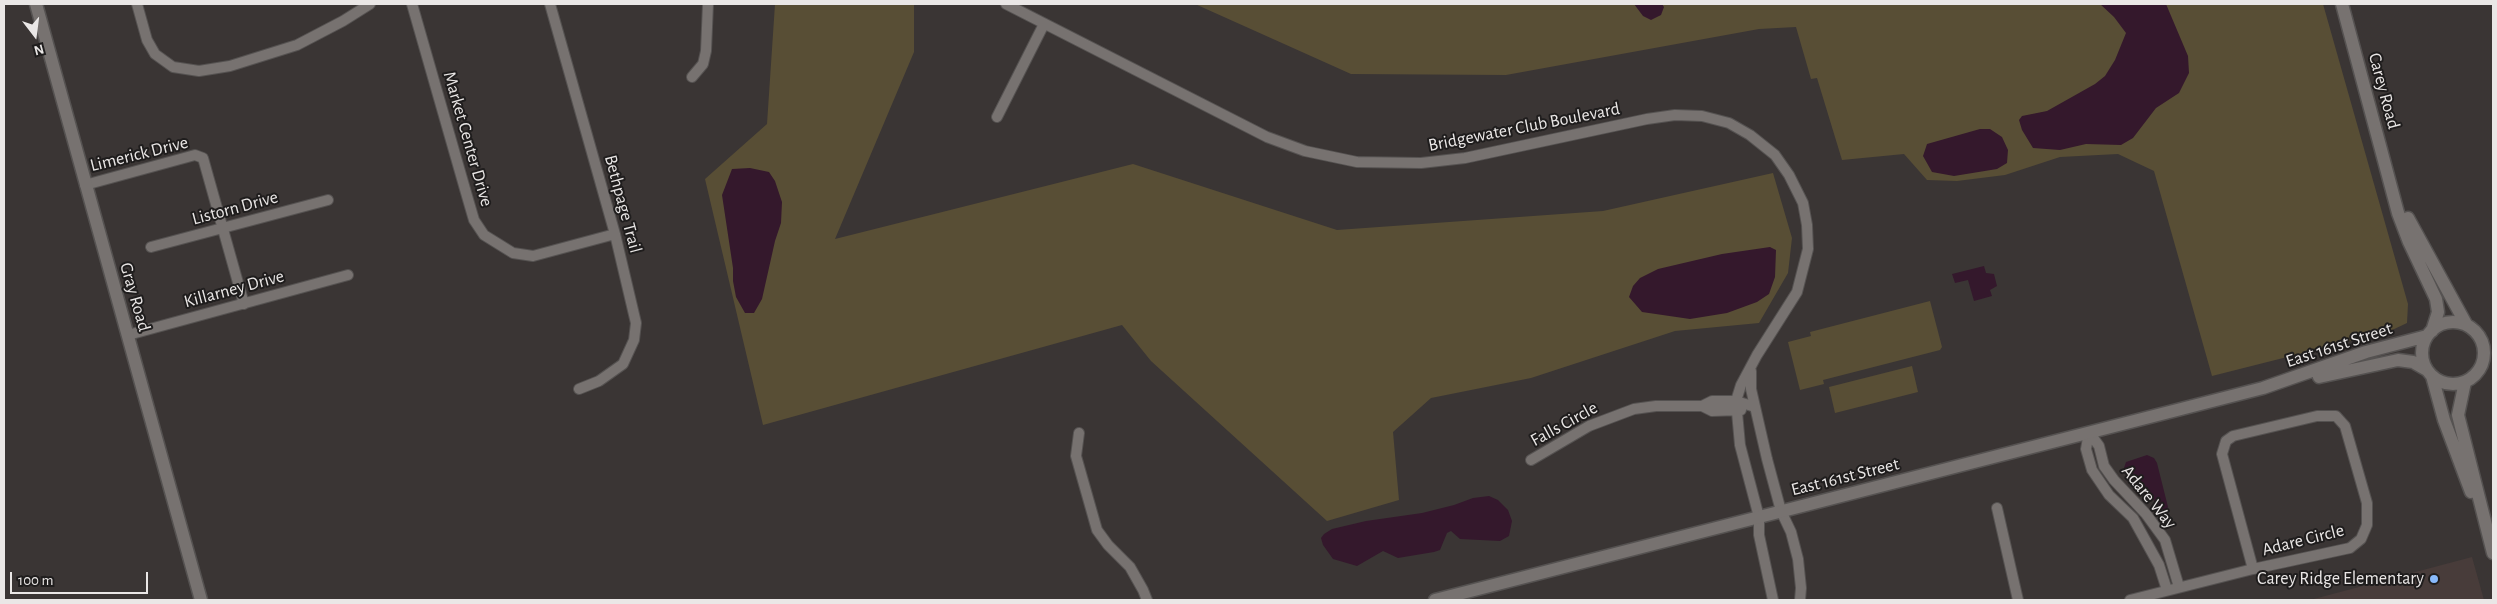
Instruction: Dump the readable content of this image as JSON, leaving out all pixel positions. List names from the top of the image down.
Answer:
{
  "streets": {
    "street": [
      "Carey Road",
      "Bridgewater Club Boulevard",
      "Market Center Drive",
      "Limerick Drive",
      "Bethpage Trail",
      "Listorn Drive",
      "Killarney Drive",
      "Gray Road",
      "East 161st Street",
      "Falls Circle",
      "Adare Way",
      "Adare Circle"
    ]
  },
  "crossings": [
    ["Carey Road", "East 161st Street"],
    ["Bridgewater Club Boulevard", "East 161st Street"],
    ["Bridgewater Club Boulevard", "Falls Circle"],
    ["Market Center Drive", "Bethpage Trail"],
    ["Limerick Drive", "Listorn Drive"],
    ["Limerick Drive", "Gray Road"],
    ["Killarney Drive", "Gray Road"],
    ["East 161st Street", "Adare Way"],
    ["Adare Way", "Adare Circle"]
  ],
  "places": ["Carey Ridge Elementary"],
  "scale_bar": "100 m",
  "north": "bottom"
}
